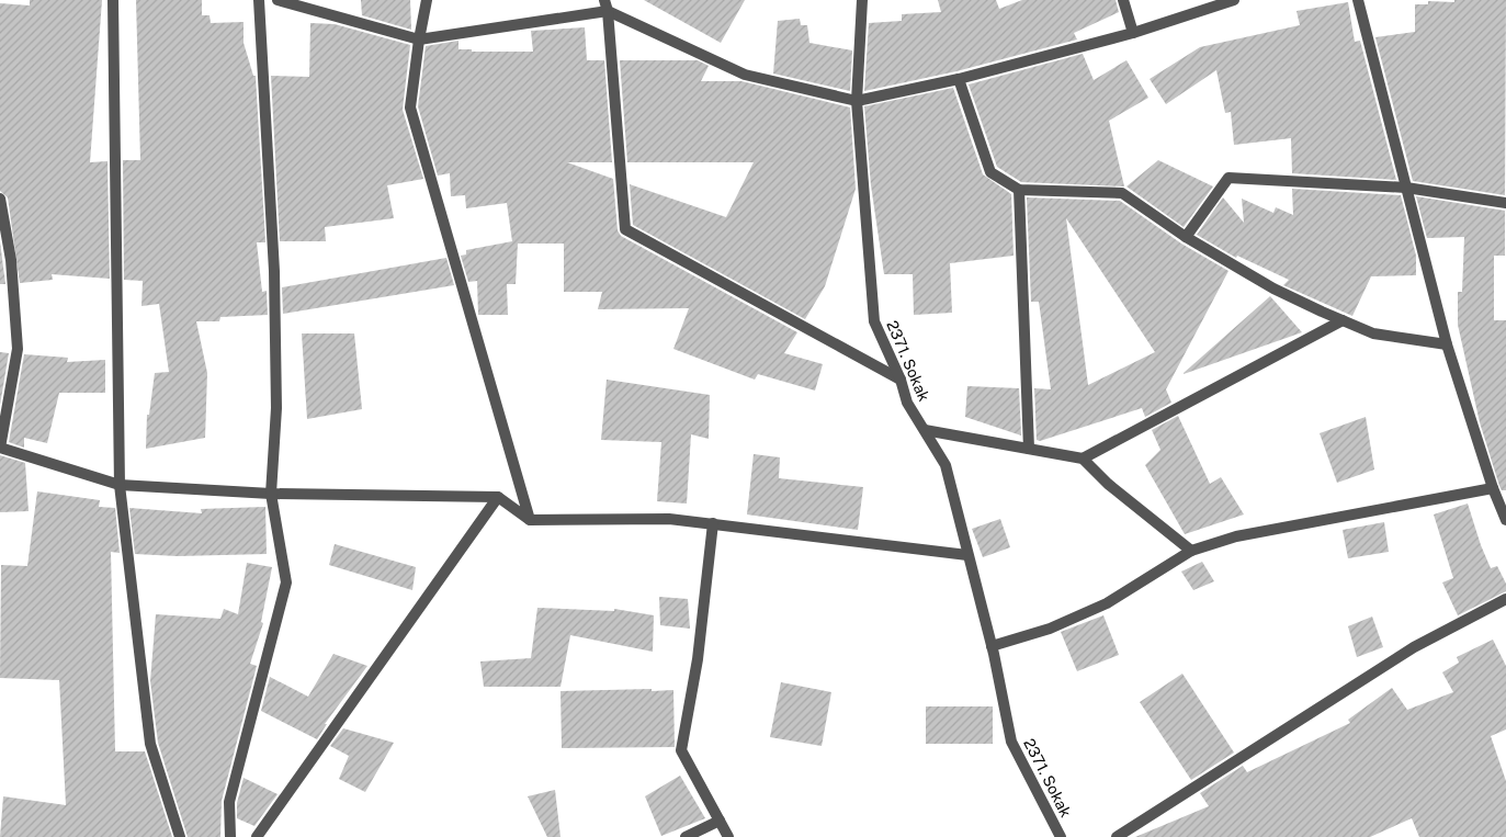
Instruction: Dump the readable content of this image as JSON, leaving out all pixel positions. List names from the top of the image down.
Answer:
{
  "streets": {
    "street": ["2371. Sokak"]
  }
}
